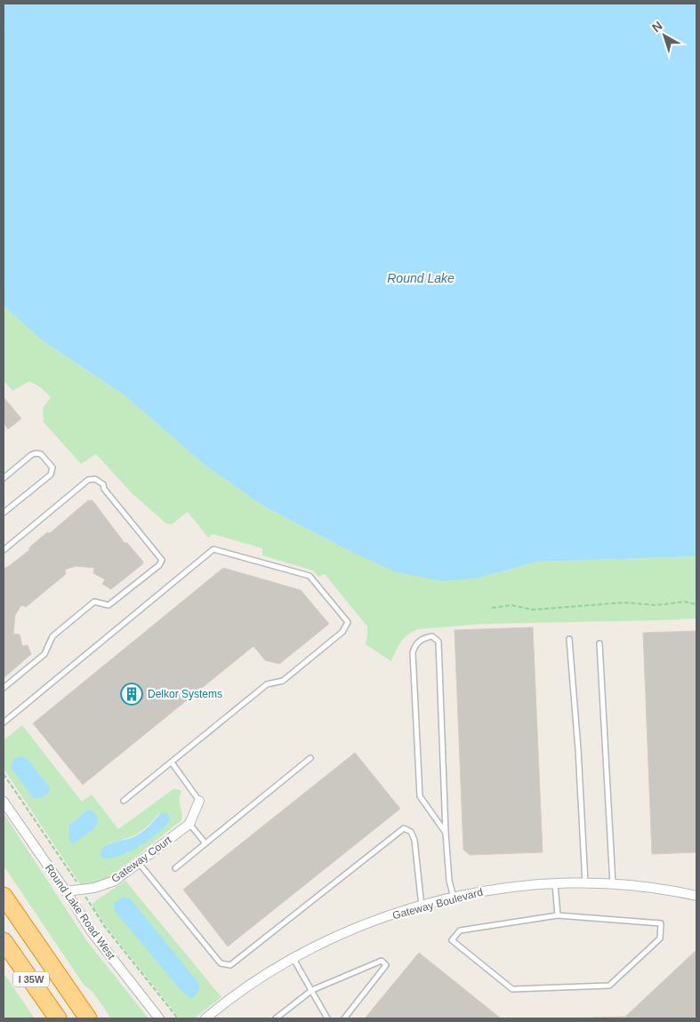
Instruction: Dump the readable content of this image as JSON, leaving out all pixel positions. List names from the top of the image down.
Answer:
{
  "streets": {
    "highway": ["I 35W"],
    "street": ["Gateway Court", "Gateway Boulevard", "Round Lake Road West"]
  },
  "crossings": [
    ["Gateway Court", "Round Lake Road West"]
  ],
  "water": ["Round Lake"],
  "places": {
    "building": ["Delkor Systems"]
  },
  "north": "top left"
}
